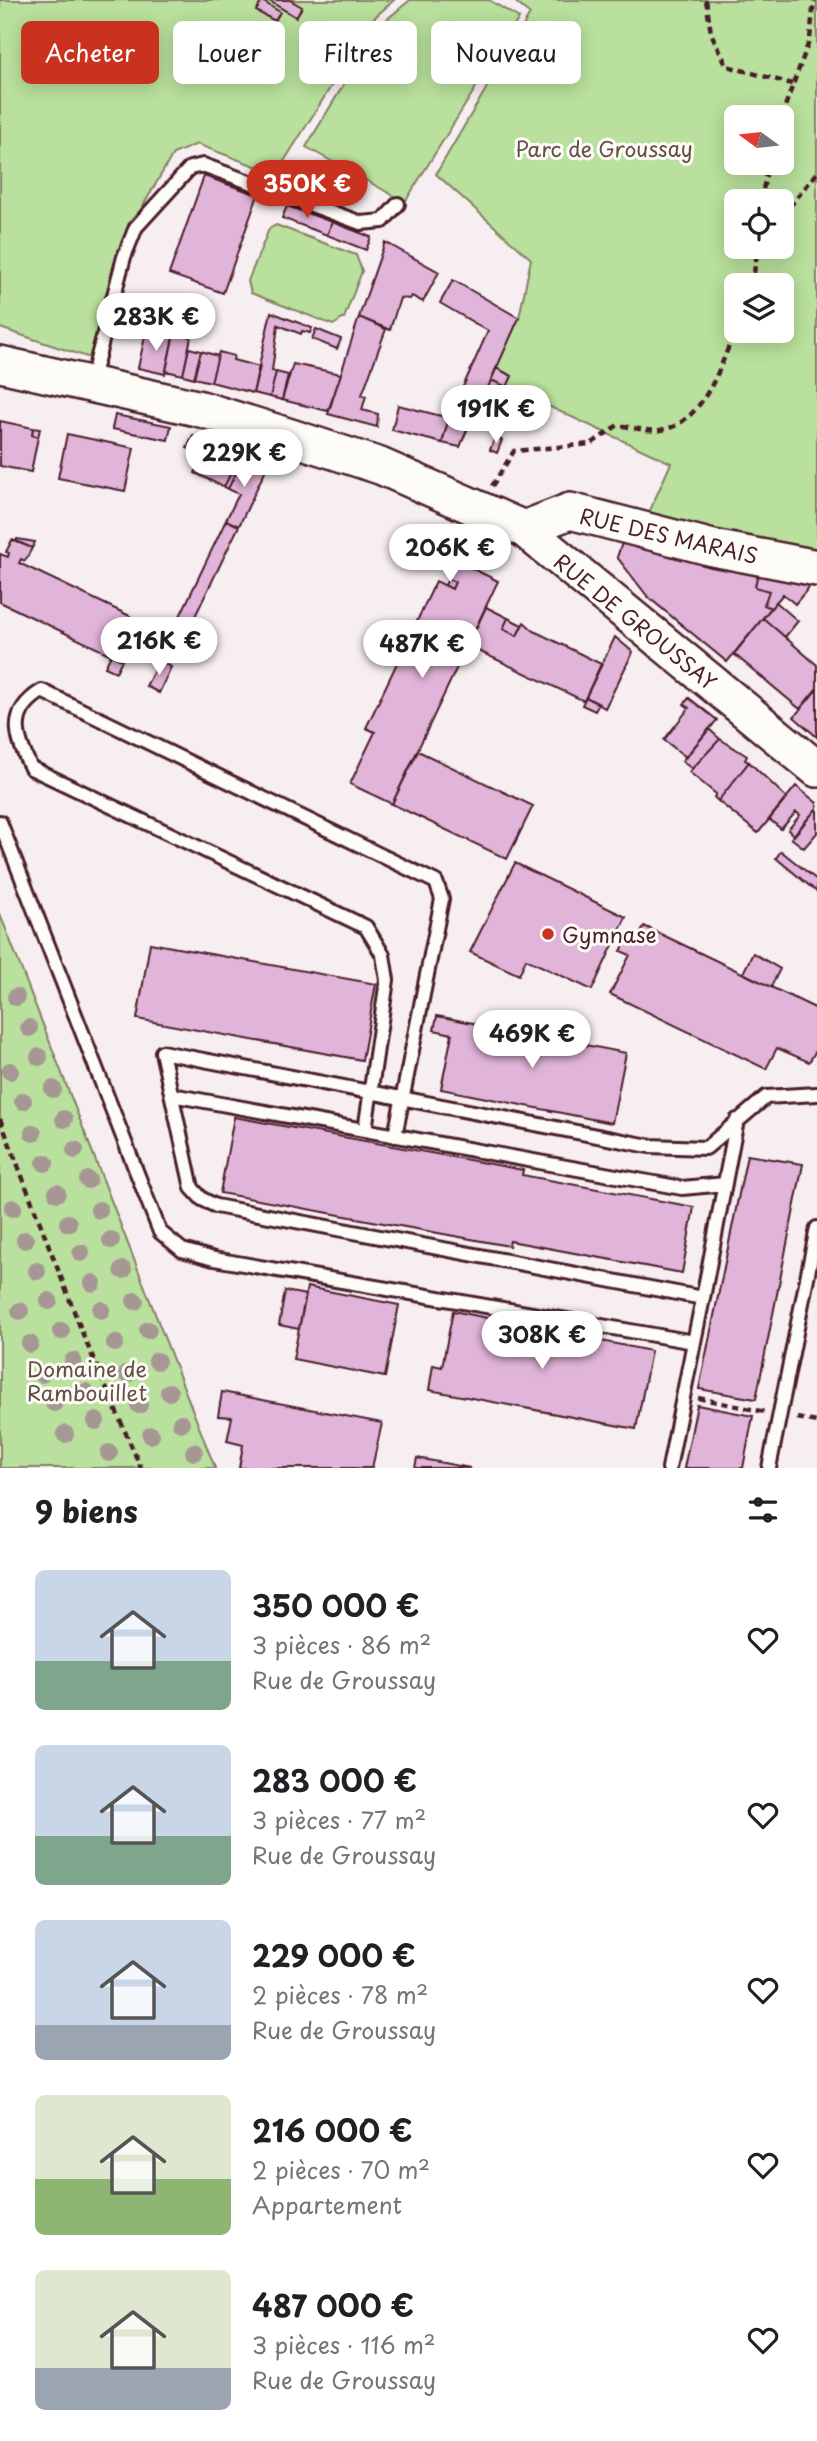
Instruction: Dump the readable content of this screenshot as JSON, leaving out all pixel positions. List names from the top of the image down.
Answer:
{
  "streets": {
    "main road": ["RUE DES MARAIS", "RUE DE GROUSSAY"]
  },
  "crossings": [
    ["RUE DES MARAIS", "RUE DE GROUSSAY"]
  ],
  "parks": ["Parc de Groussay", "Domaine de Rambouillet"],
  "places": ["Gymnase"],
  "north": "left",
  "page": {
    "chip": [
      "Acheter",
      "Louer",
      "Filtres",
      "Nouveau"
    ],
    "price": [
      "350K €",
      "283K €",
      "191K €",
      "229K €",
      "206K €",
      "216K €",
      "487K €",
      "469K €",
      "308K €"
    ],
    "heading": "9 biens",
    "list": [
      {
        "name": "350 000 €",
        "note": "3 pièces · 86 m² · Rue de Groussay"
      },
      {
        "name": "283 000 €",
        "note": "3 pièces · 77 m² · Rue de Groussay"
      },
      {
        "name": "229 000 €",
        "note": "2 pièces · 78 m² · Rue de Groussay"
      },
      {
        "name": "216 000 €",
        "note": "2 pièces · 70 m² · Appartement"
      },
      {
        "name": "487 000 €",
        "note": "3 pièces · 116 m² · Rue de Groussay"
      }
    ]
  }
}
